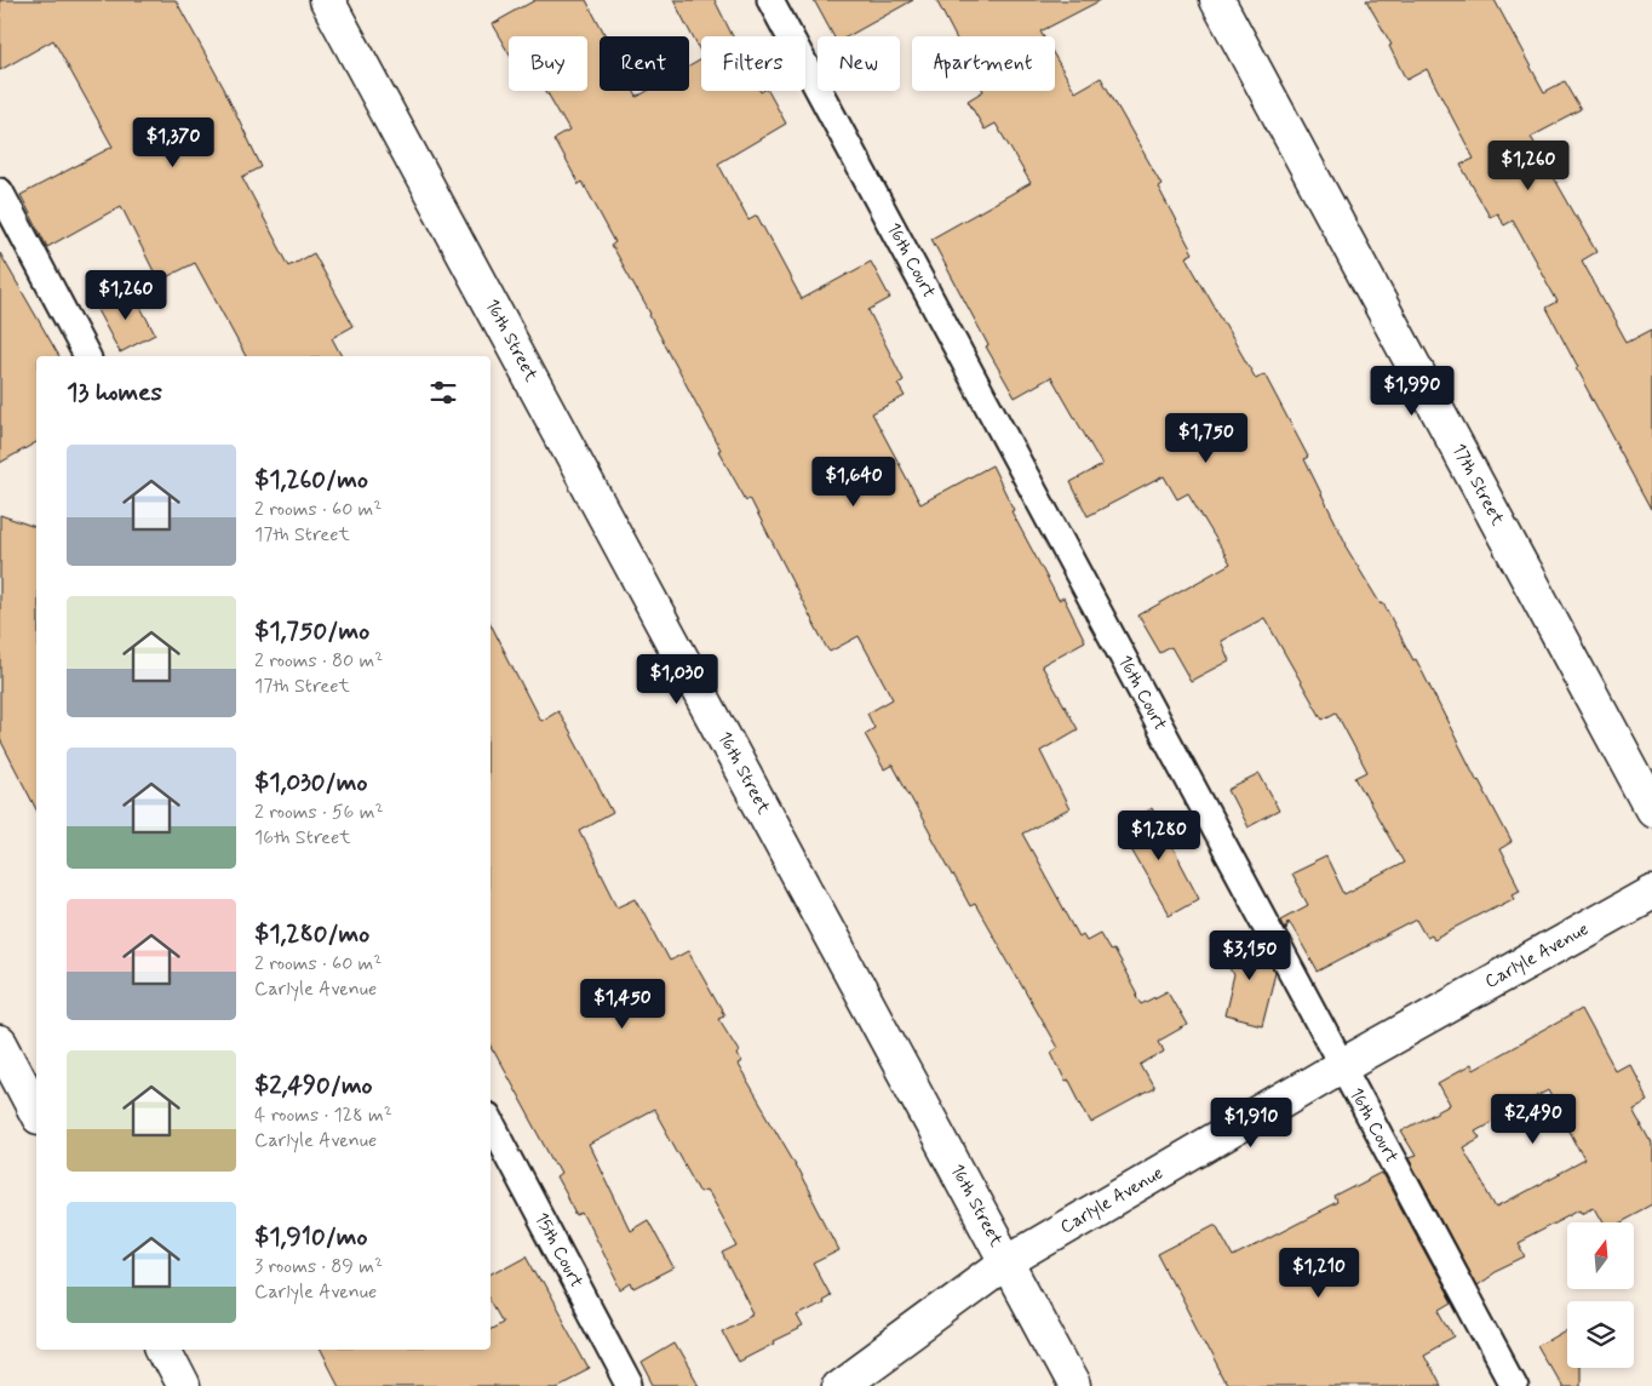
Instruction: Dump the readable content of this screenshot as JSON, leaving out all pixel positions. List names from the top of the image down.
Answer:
{
  "streets": {
    "street": ["16th Street", "17th Street", "Carlyle Avenue"],
    "lane": ["16th Court", "15th Court"]
  },
  "crossings": [
    ["16th Court", "Carlyle Avenue"],
    ["16th Street", "Carlyle Avenue"]
  ],
  "north": "top",
  "page": {
    "chip": [
      "Buy",
      "Rent",
      "Filters",
      "New",
      "Apartment"
    ],
    "price": [
      "$1,370",
      "$1,260",
      "$1,260",
      "$1,990",
      "$1,750",
      "$1,640",
      "$1,030",
      "$1,280",
      "$3,150",
      "$1,450",
      "$2,490",
      "$1,910",
      "$1,210"
    ],
    "heading": "13 homes",
    "list": [
      {
        "name": "$1,260/mo",
        "note": "2 rooms · 60 m² · 17th Street"
      },
      {
        "name": "$1,750/mo",
        "note": "2 rooms · 80 m² · 17th Street"
      },
      {
        "name": "$1,030/mo",
        "note": "2 rooms · 56 m² · 16th Street"
      },
      {
        "name": "$1,280/mo",
        "note": "2 rooms · 60 m² · Carlyle Avenue"
      },
      {
        "name": "$2,490/mo",
        "note": "4 rooms · 128 m² · Carlyle Avenue"
      },
      {
        "name": "$1,910/mo",
        "note": "3 rooms · 89 m² · Carlyle Avenue"
      }
    ]
  }
}
